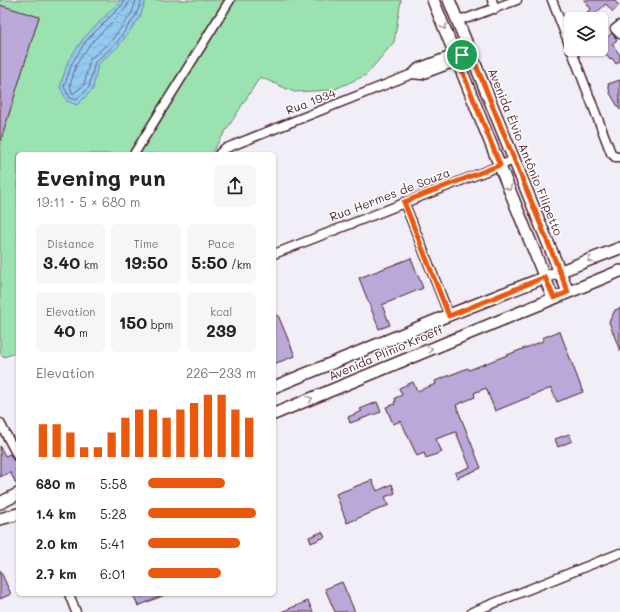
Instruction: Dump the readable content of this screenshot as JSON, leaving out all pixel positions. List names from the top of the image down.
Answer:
{
  "streets": {
    "main road": ["Avenida Élvio Antônio Filipetto", "Avenida Plínio Kroeff"],
    "street": ["Rua 1934", "Rua Hermes de Souza"]
  },
  "crossings": [
    ["Avenida Élvio Antônio Filipetto", "Rua Hermes de Souza"],
    ["Avenida Élvio Antônio Filipetto", "Avenida Plínio Kroeff"]
  ],
  "page": {
    "heading": ["Evening run", "19:11 · 5 × 680 m"],
    "stats": [
      ["Distance", "3.40 km"],
      ["Time", "19:50"],
      ["Pace", "5:50 /km"],
      ["Elevation", "40 m"],
      ["150 bpm"],
      ["kcal", "239"]
    ],
    "chart": ["Elevation", "226–233 m"],
    "list": [
      {
        "name": "680 m",
        "note": "5:58"
      },
      {
        "name": "1.4 km",
        "note": "5:28"
      },
      {
        "name": "2.0 km",
        "note": "5:41"
      },
      {
        "name": "2.7 km",
        "note": "6:01"
      }
    ]
  }
}
